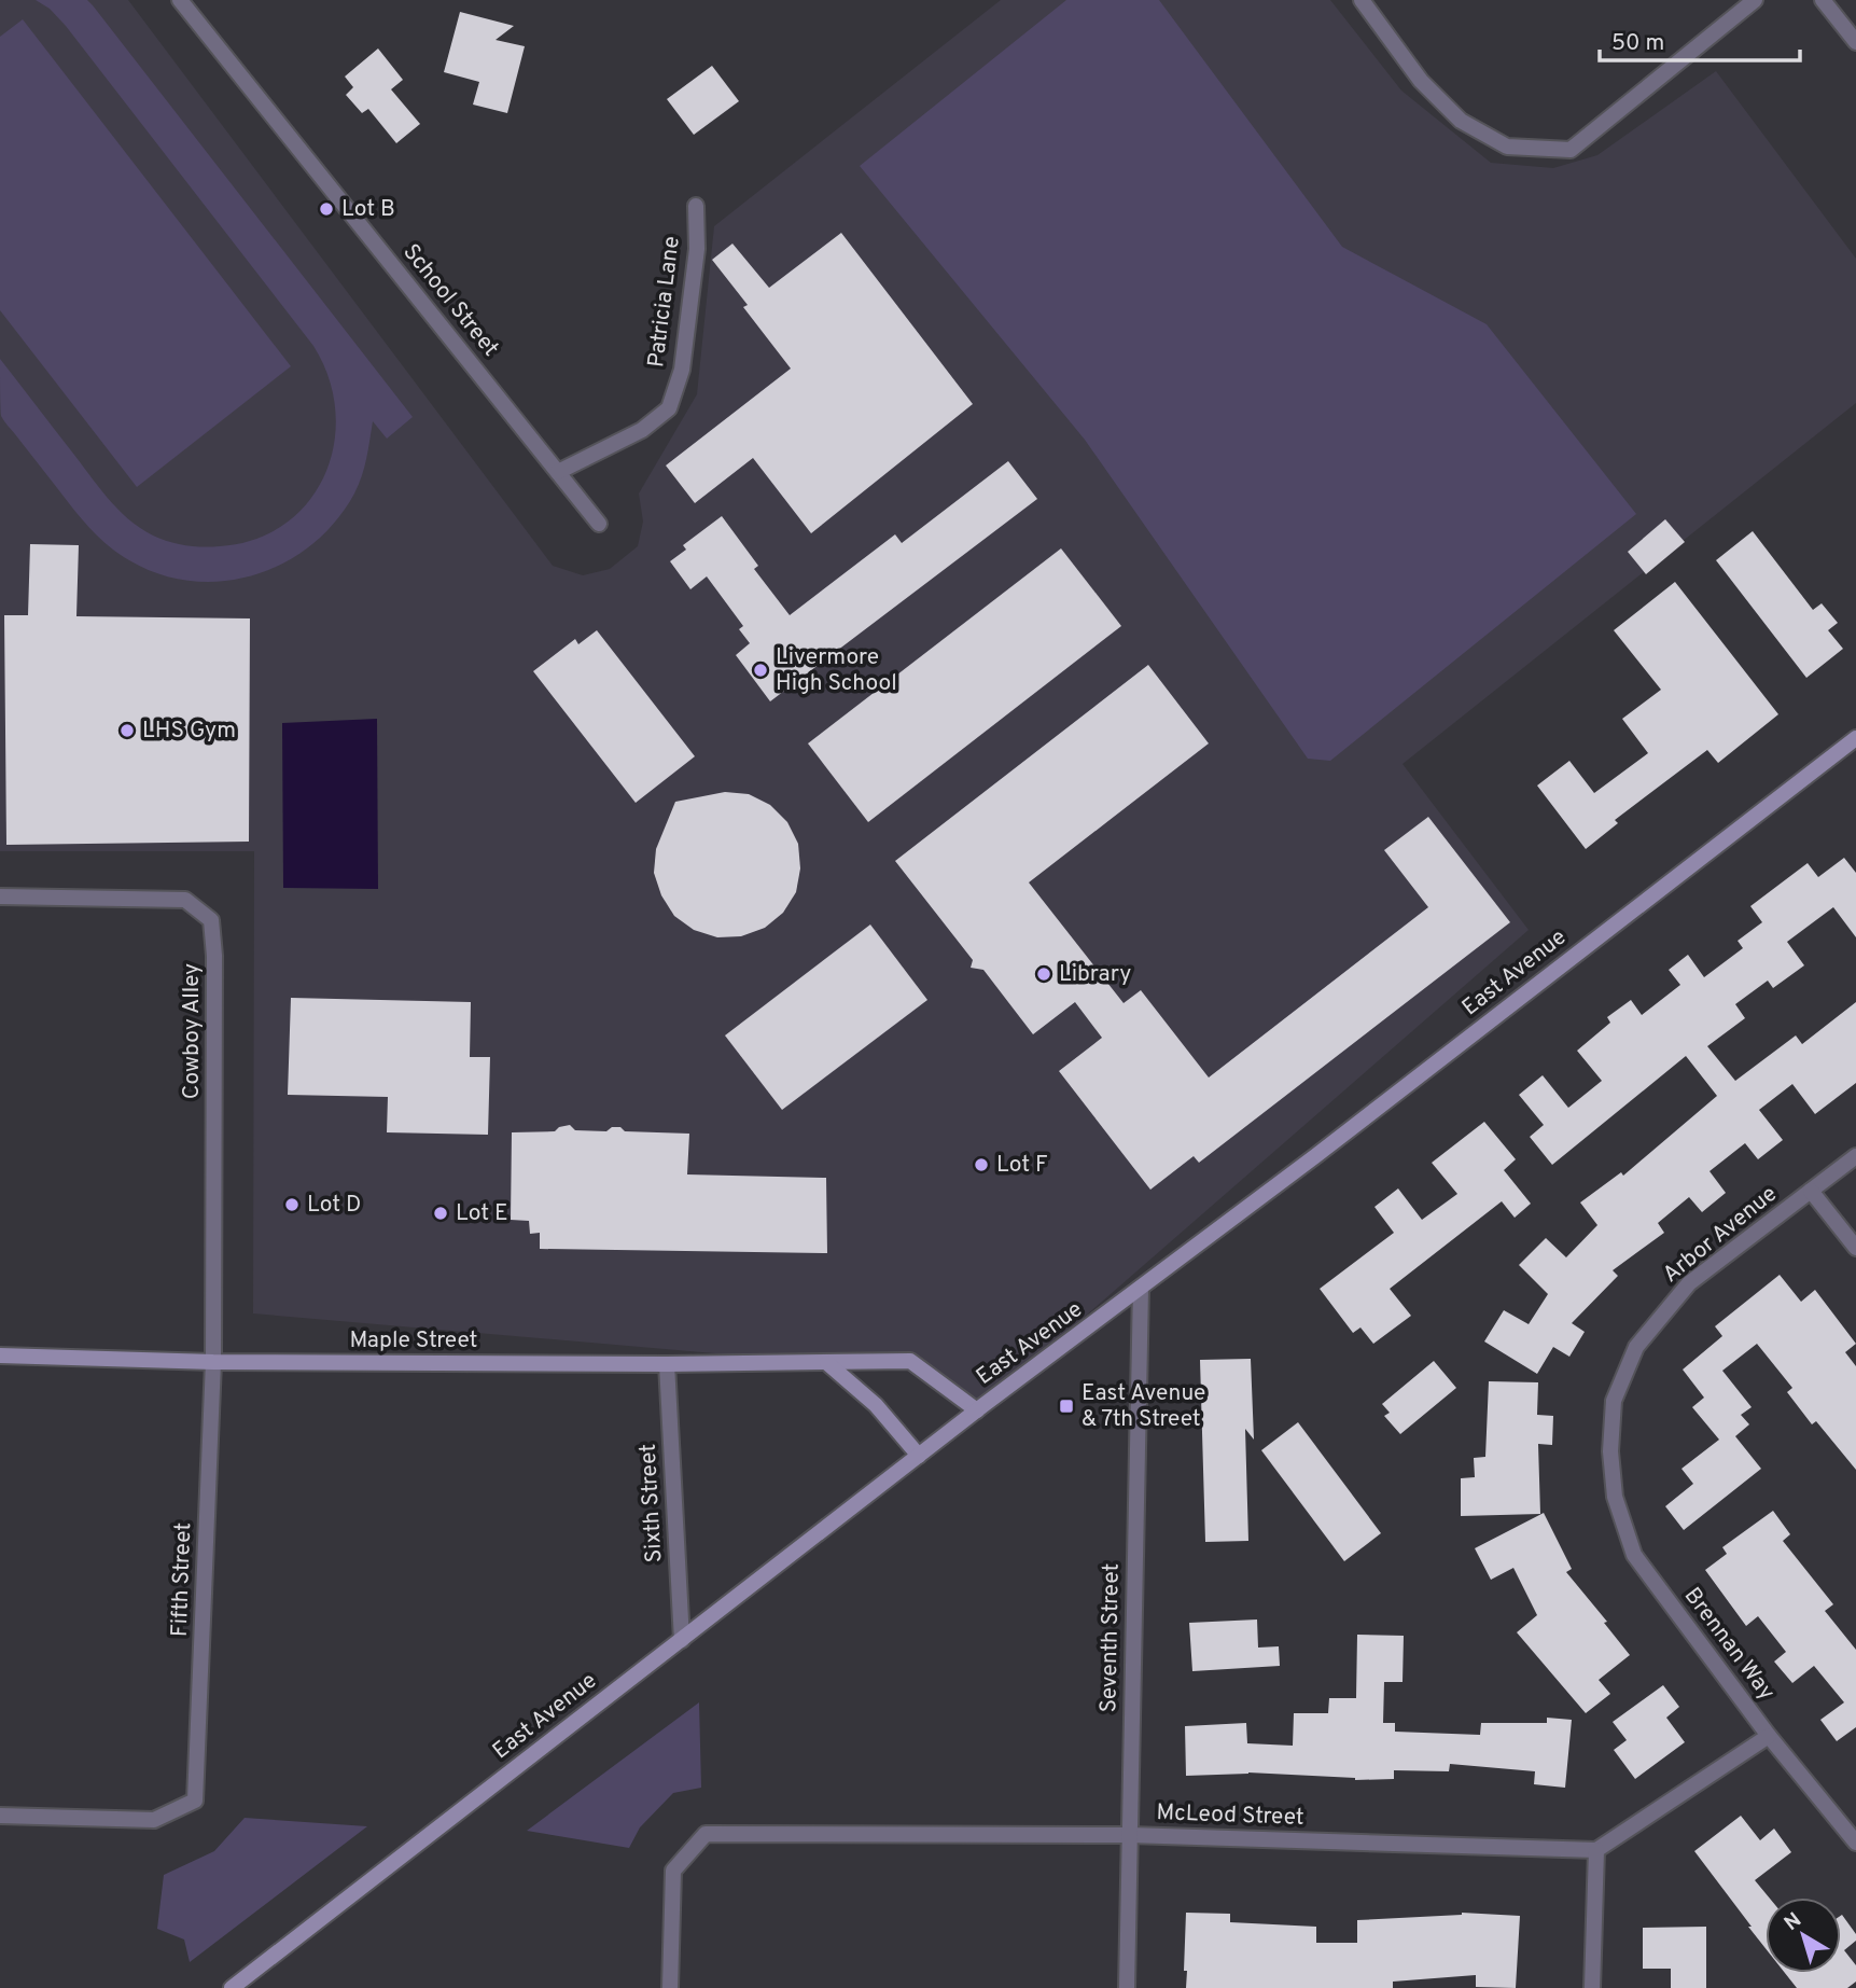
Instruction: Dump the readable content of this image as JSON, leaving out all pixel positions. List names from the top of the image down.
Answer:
{
  "streets": {
    "main road": ["East Avenue", "Maple Street"],
    "street": [
      "School Street",
      "Patricia Lane",
      "Cowboy Alley",
      "Arbor Avenue",
      "Sixth Street",
      "Fifth Street",
      "Seventh Street",
      "Brennan Way",
      "McLeod Street"
    ]
  },
  "crossings": [
    ["School Street", "Patricia Lane"],
    ["East Avenue", "Maple Street"],
    ["East Avenue", "Sixth Street"],
    ["East Avenue", "Seventh Street"],
    ["Cowboy Alley", "Maple Street"],
    ["Cowboy Alley", "Fifth Street"],
    ["Arbor Avenue", "Brennan Way"],
    ["Maple Street", "Sixth Street"],
    ["Maple Street", "Fifth Street"],
    ["Seventh Street", "McLeod Street"]
  ],
  "places": {
    "other": [
      "Lot B",
      "Livermore High School",
      "LHS Gym",
      "Library",
      "Lot F",
      "Lot D",
      "Lot E"
    ],
    "transit": ["East Avenue & 7th Street"]
  },
  "scale_bar": "50 m",
  "north": "top left"
}
